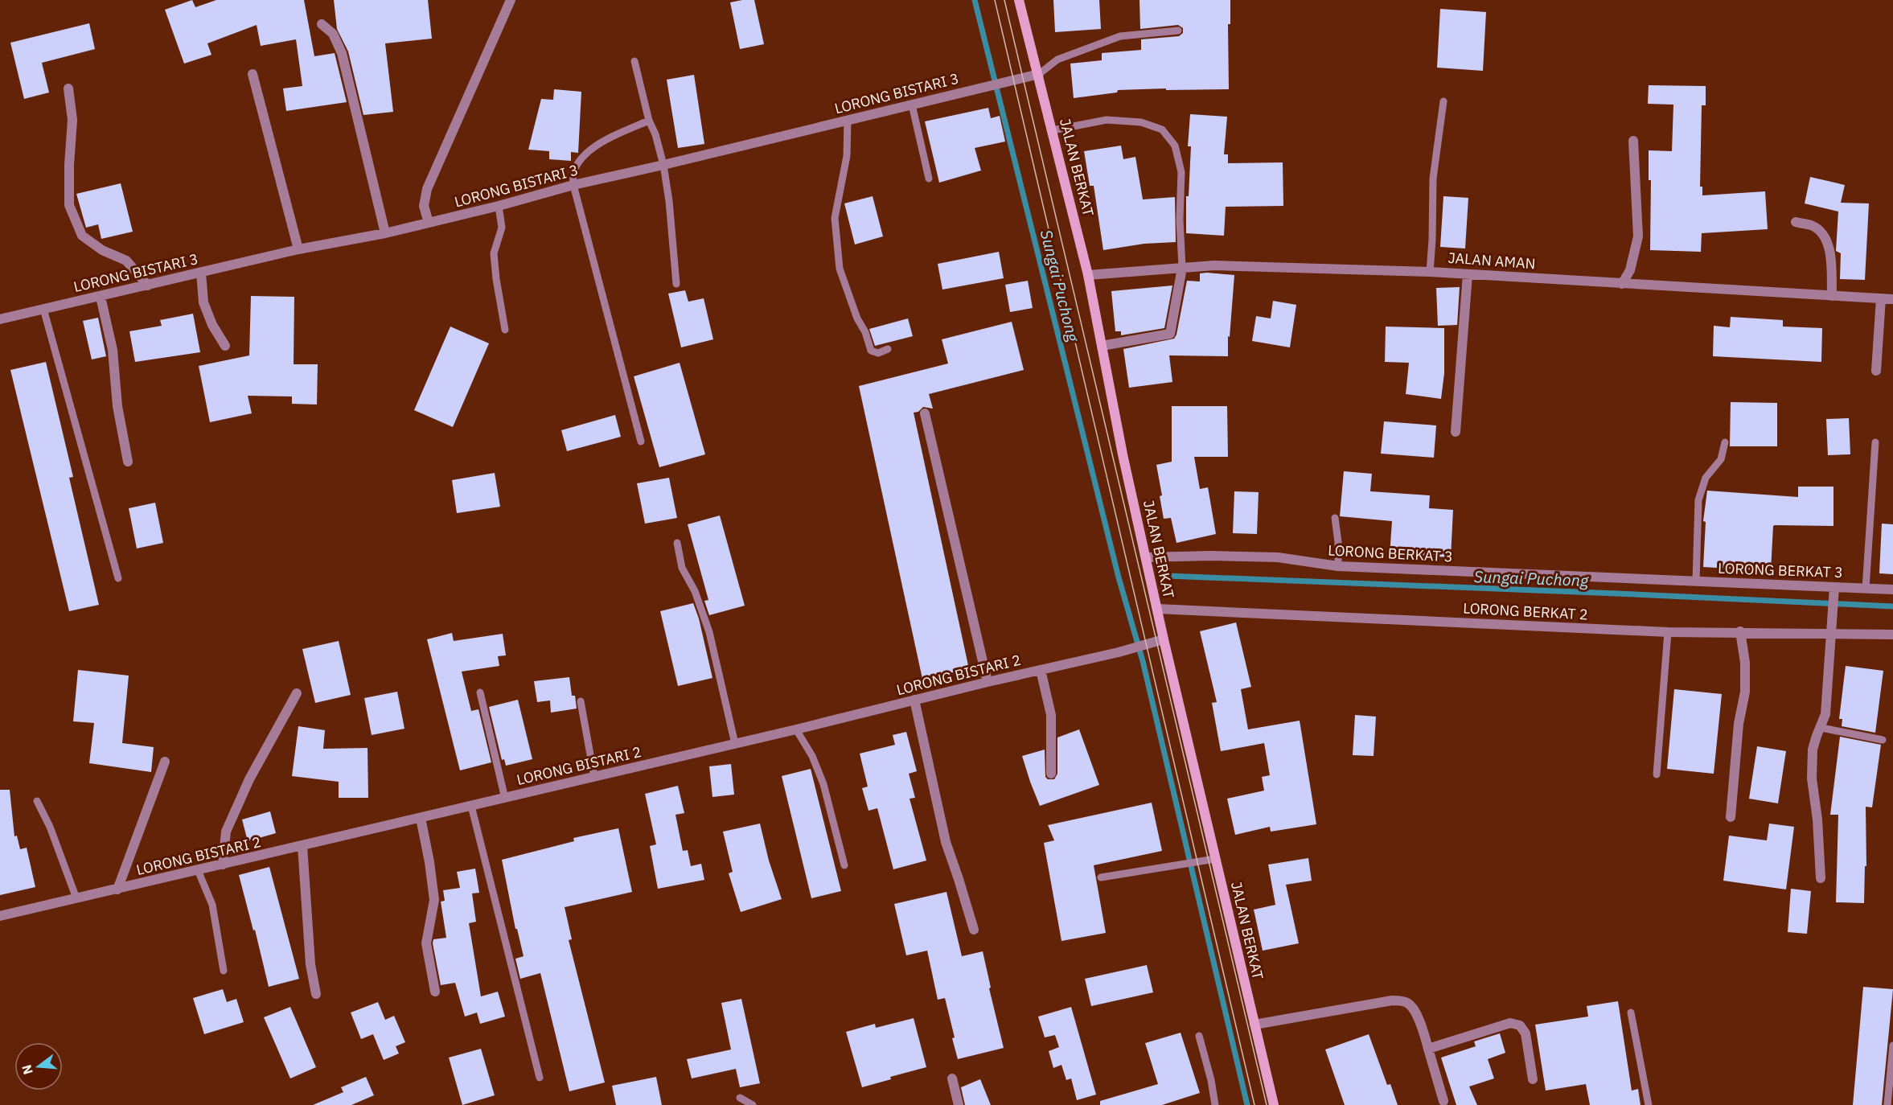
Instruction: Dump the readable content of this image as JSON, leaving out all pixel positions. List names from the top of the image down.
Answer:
{
  "streets": {
    "street": [
      "LORONG BISTARI 3",
      "JALAN BERKAT",
      "JALAN AMAN",
      "LORONG BERKAT 3",
      "LORONG BERKAT 2",
      "LORONG BISTARI 2"
    ]
  },
  "crossings": [
    ["LORONG BISTARI 3", "JALAN BERKAT"],
    ["JALAN BERKAT", "JALAN AMAN"],
    ["JALAN BERKAT", "LORONG BERKAT 3"],
    ["JALAN BERKAT", "LORONG BERKAT 2"],
    ["JALAN BERKAT", "LORONG BISTARI 2"]
  ],
  "water": ["Sungai Puchong"],
  "north": "left"
}
